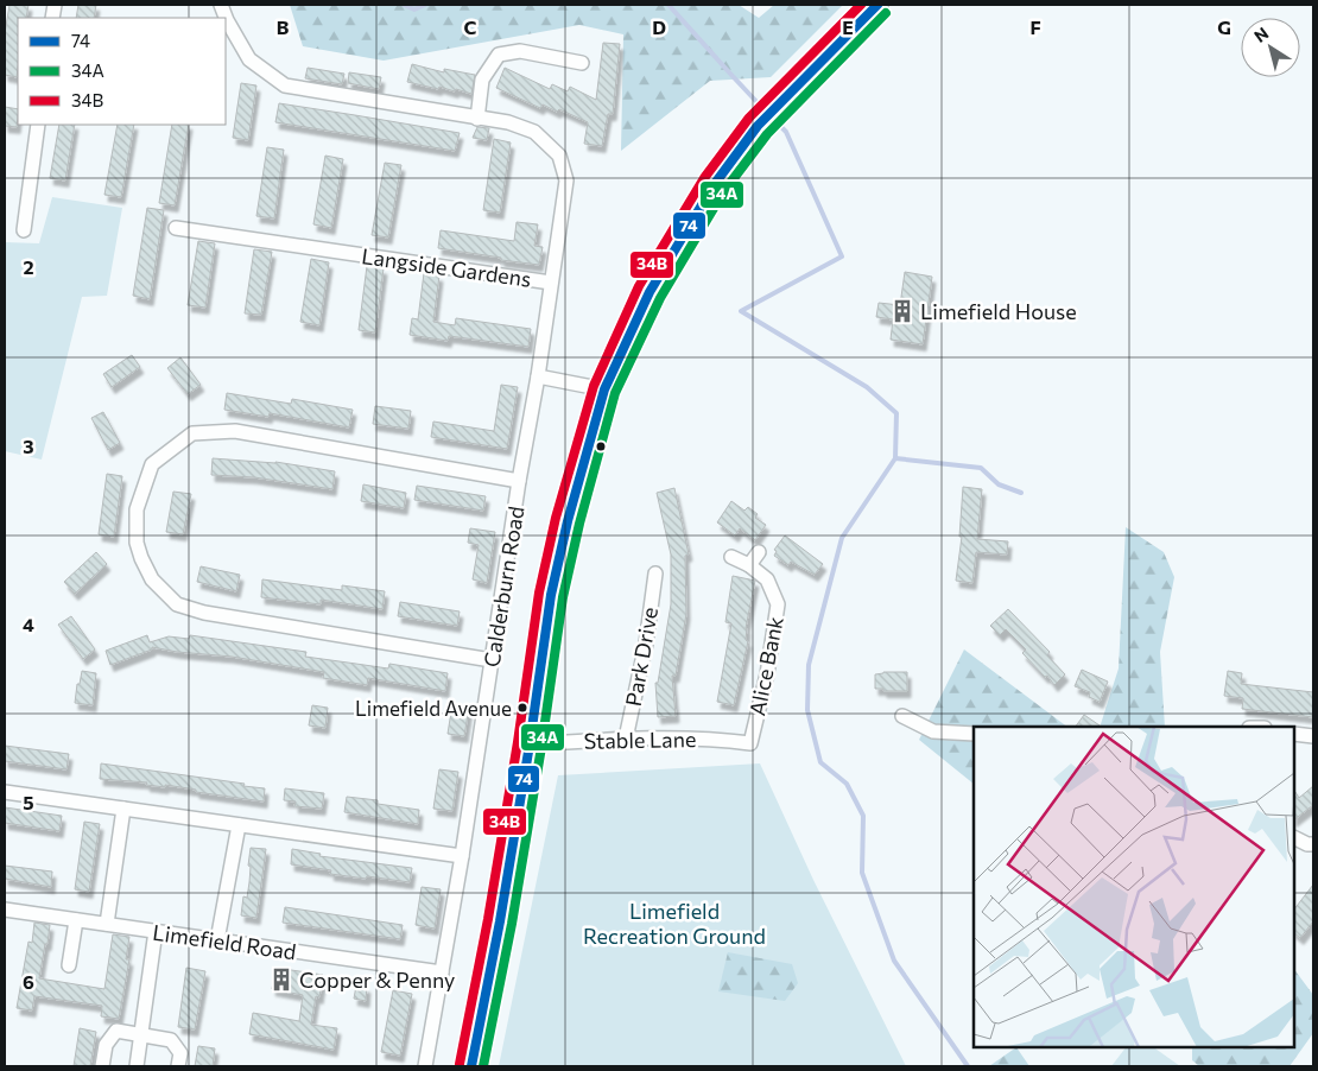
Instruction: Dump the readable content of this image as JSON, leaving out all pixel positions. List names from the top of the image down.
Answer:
{
  "streets": {
    "street": [
      "Langside Gardens",
      "Calderburn Road",
      "Park Drive",
      "Alice Bank",
      "Stable Lane",
      "Limefield Road"
    ]
  },
  "crossings": [
    ["Langside Gardens", "Calderburn Road"],
    ["Calderburn Road", "Limefield Road"],
    ["Park Drive", "Stable Lane"],
    ["Alice Bank", "Stable Lane"]
  ],
  "parks": ["Limefield Recreation Ground"],
  "places": {
    "building": ["Limefield House", "Copper & Penny"],
    "other": ["Limefield Avenue"]
  },
  "lines": ["transit line 74", "transit line 34B", "transit line 34A"],
  "legend": ["74", "34A", "34B"],
  "north": "top left",
  "grid": {
    "columns": [
      "B",
      "C",
      "D",
      "E",
      "F",
      "G"
    ],
    "rows": [
      "2",
      "3",
      "4",
      "5",
      "6"
    ]
  }
}
